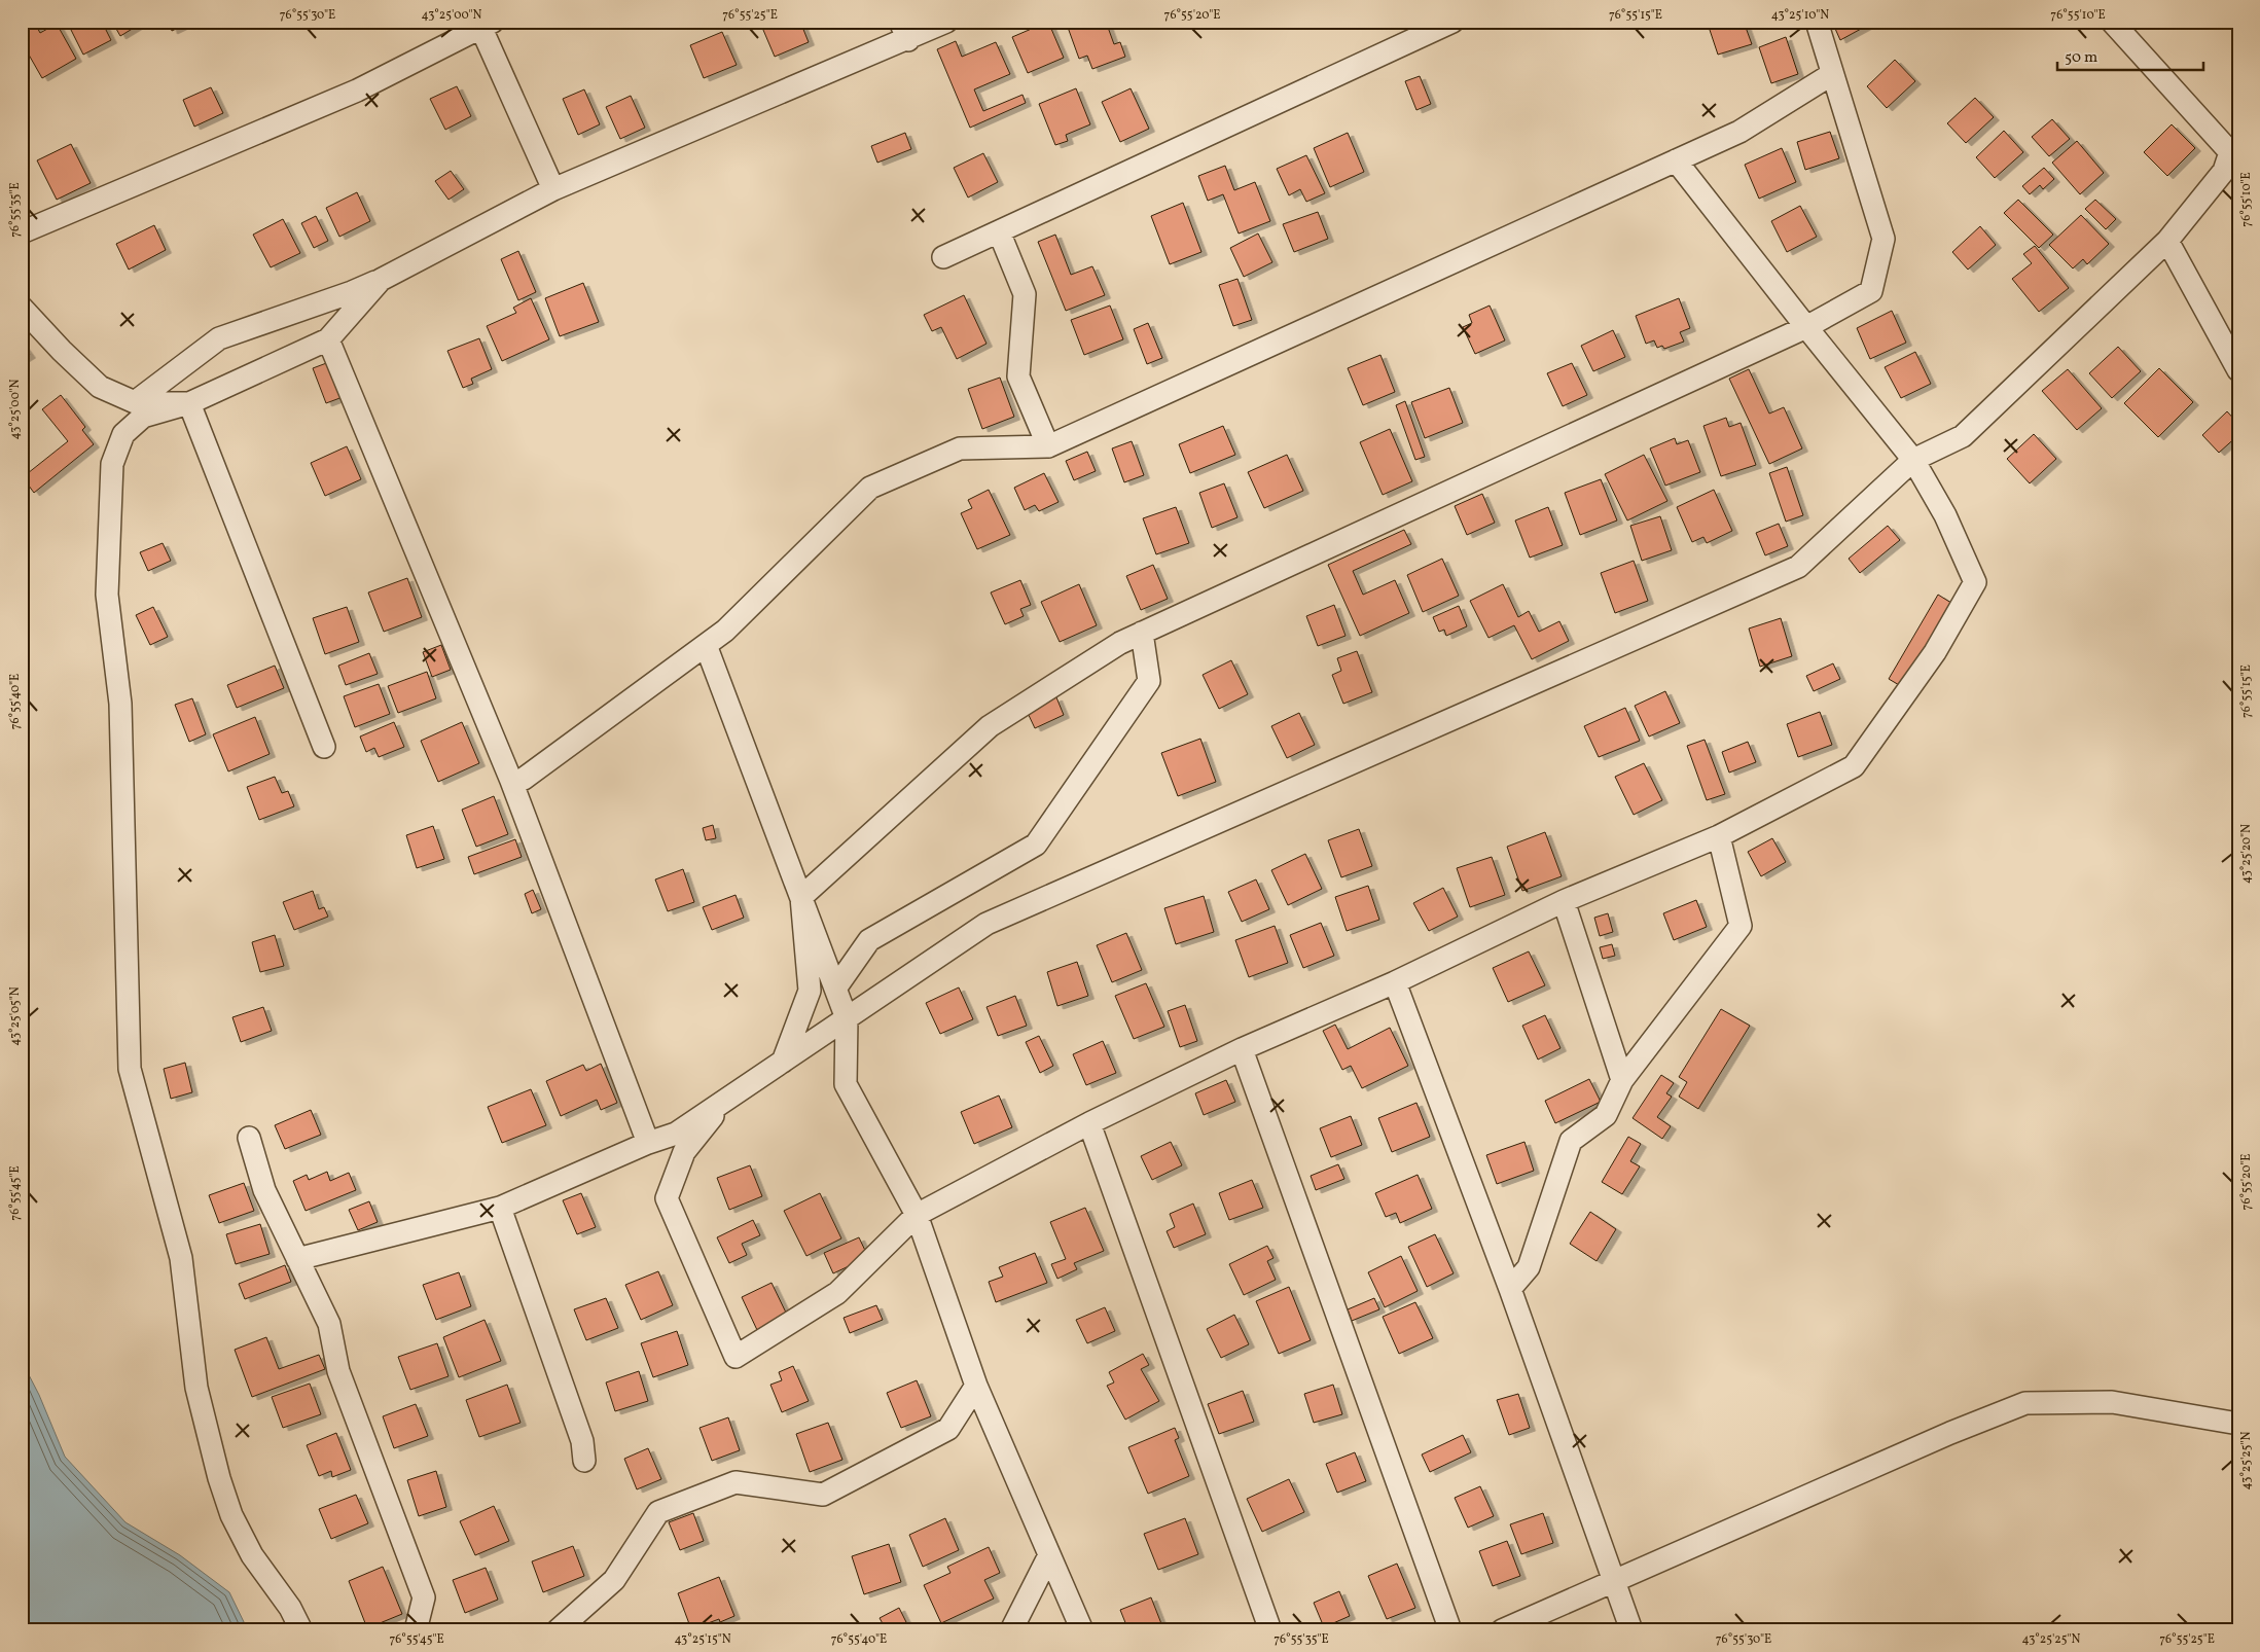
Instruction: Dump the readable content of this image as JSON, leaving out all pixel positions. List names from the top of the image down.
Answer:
{
  "scale_bar": "50 m",
  "coordinates": [
    "76°55'30\"E",
    "43°25'00\"N",
    "76°55'25\"E",
    "76°55'20\"E",
    "76°55'15\"E",
    "43°25'10\"N",
    "76°55'10\"E",
    "76°55'35\"E",
    "76°55'40\"E",
    "43°25'20\"N",
    "43°25'05\"N",
    "76°55'45\"E",
    "43°25'25\"N",
    "43°25'15\"N"
  ]
}
